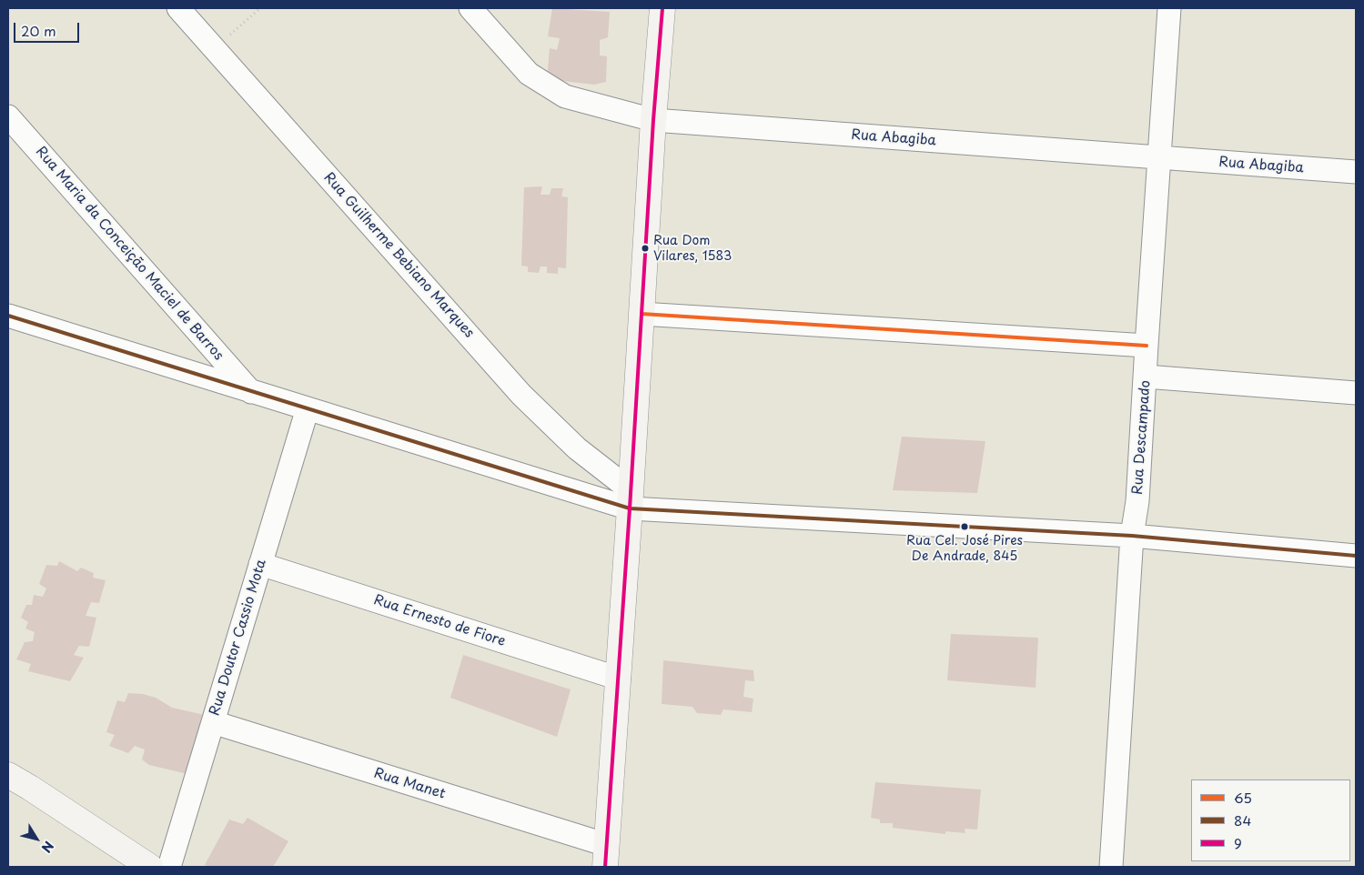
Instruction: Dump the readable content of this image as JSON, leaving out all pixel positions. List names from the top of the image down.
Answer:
{
  "streets": {
    "street": [
      "Rua Abagiba",
      "Rua Maria da Conceição Maciel de Barros",
      "Rua Guilherme Bebiano Marques",
      "Rua Descampado",
      "Rua Ernesto de Fiore",
      "Rua Doutor Cassio Mota",
      "Rua Manet"
    ]
  },
  "crossings": [
    ["Rua Abagiba", "Rua Descampado"],
    ["Rua Ernesto de Fiore", "Rua Doutor Cassio Mota"],
    ["Rua Doutor Cassio Mota", "Rua Manet"]
  ],
  "places": ["Rua Dom Vilares, 1583", "Rua Cel. José Pires De Andrade, 845"],
  "lines": ["transit line 9", "transit line 65", "transit line 84"],
  "legend": ["65", "84", "9"],
  "scale_bar": "20 m",
  "north": "bottom right"
}
